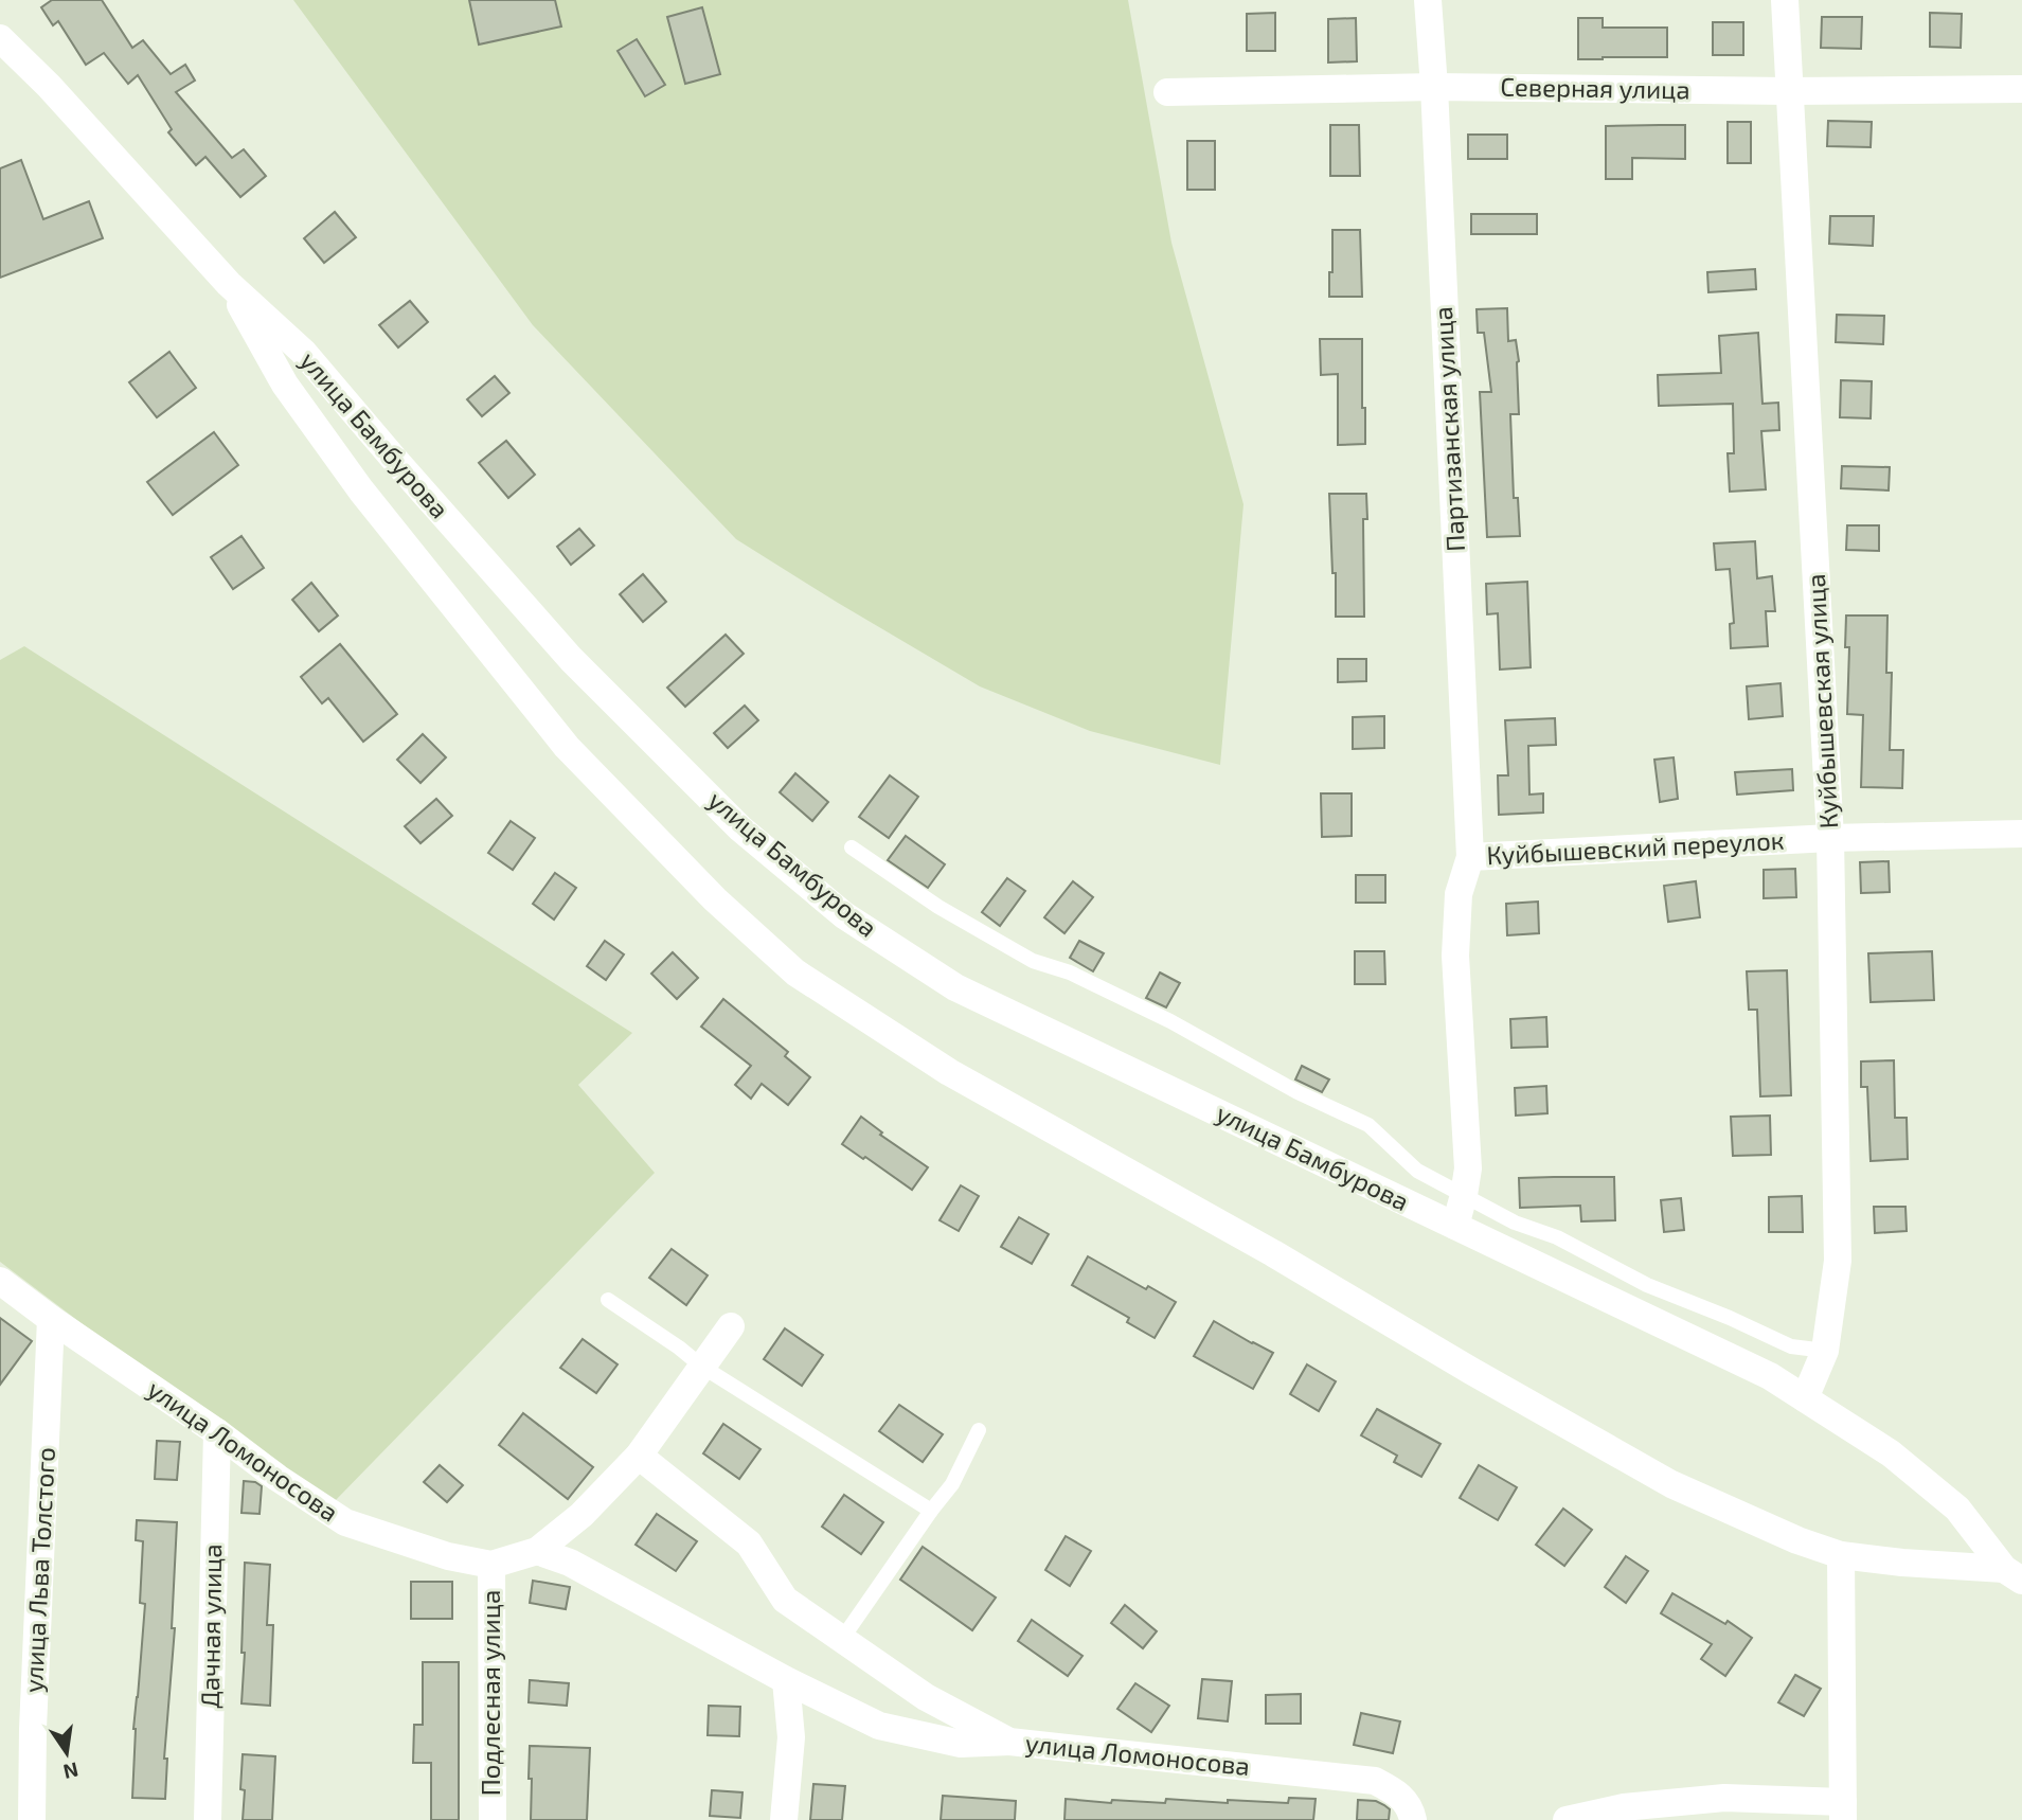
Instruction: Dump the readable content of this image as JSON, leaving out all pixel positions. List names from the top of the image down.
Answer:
{
  "streets": {
    "street": [
      "Северная улица",
      "Партизанская улица",
      "улица Бамбурова",
      "Куйбышевская улица",
      "Куйбышевский переулок",
      "улица Ломоносова",
      "улица Льва Толстого",
      "Дачная улица",
      "Подлесная улица"
    ]
  },
  "crossings": [
    ["Северная улица", "Партизанская улица"],
    ["Северная улица", "Куйбышевская улица"],
    ["Партизанская улица", "Куйбышевский переулок"],
    ["улица Бамбурова", "Куйбышевская улица"],
    ["Куйбышевская улица", "Куйбышевский переулок"],
    ["улица Ломоносова", "улица Льва Толстого"],
    ["улица Ломоносова", "Дачная улица"],
    ["улица Ломоносова", "Подлесная улица"]
  ],
  "north": "bottom"
}
